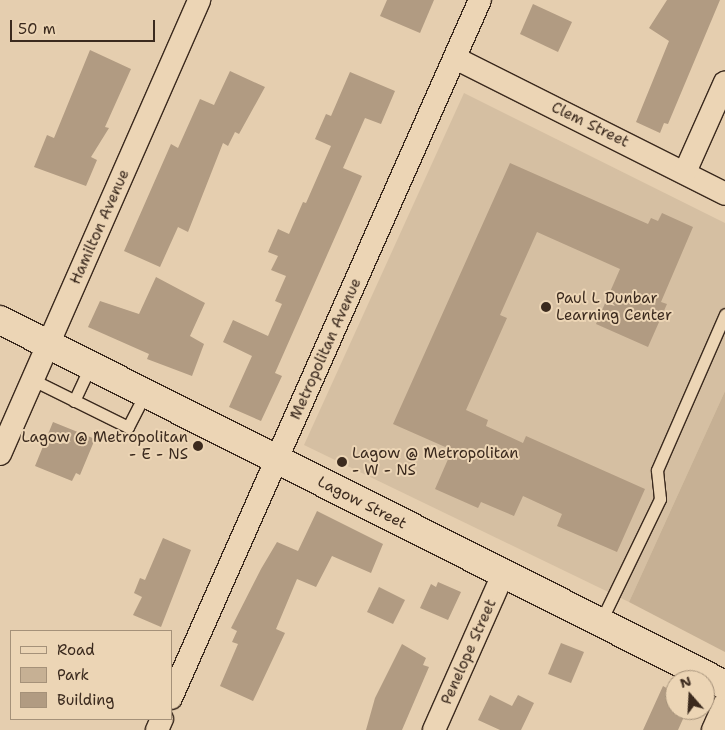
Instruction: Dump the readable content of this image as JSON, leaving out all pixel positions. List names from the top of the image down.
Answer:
{
  "streets": {
    "street": [
      "Clem Street",
      "Hamilton Avenue",
      "Metropolitan Avenue",
      "Lagow Street",
      "Penelope Street"
    ]
  },
  "crossings": [
    ["Clem Street", "Metropolitan Avenue"],
    ["Hamilton Avenue", "Lagow Street"],
    ["Metropolitan Avenue", "Lagow Street"],
    ["Lagow Street", "Penelope Street"]
  ],
  "places": ["Paul L Dunbar Learning Center", "Lagow @ Metropolitan - E - NS", "Lagow @ Metropolitan - W - NS"],
  "legend": ["Road", "Park", "Building"],
  "scale_bar": "50 m",
  "north": "top"
}
